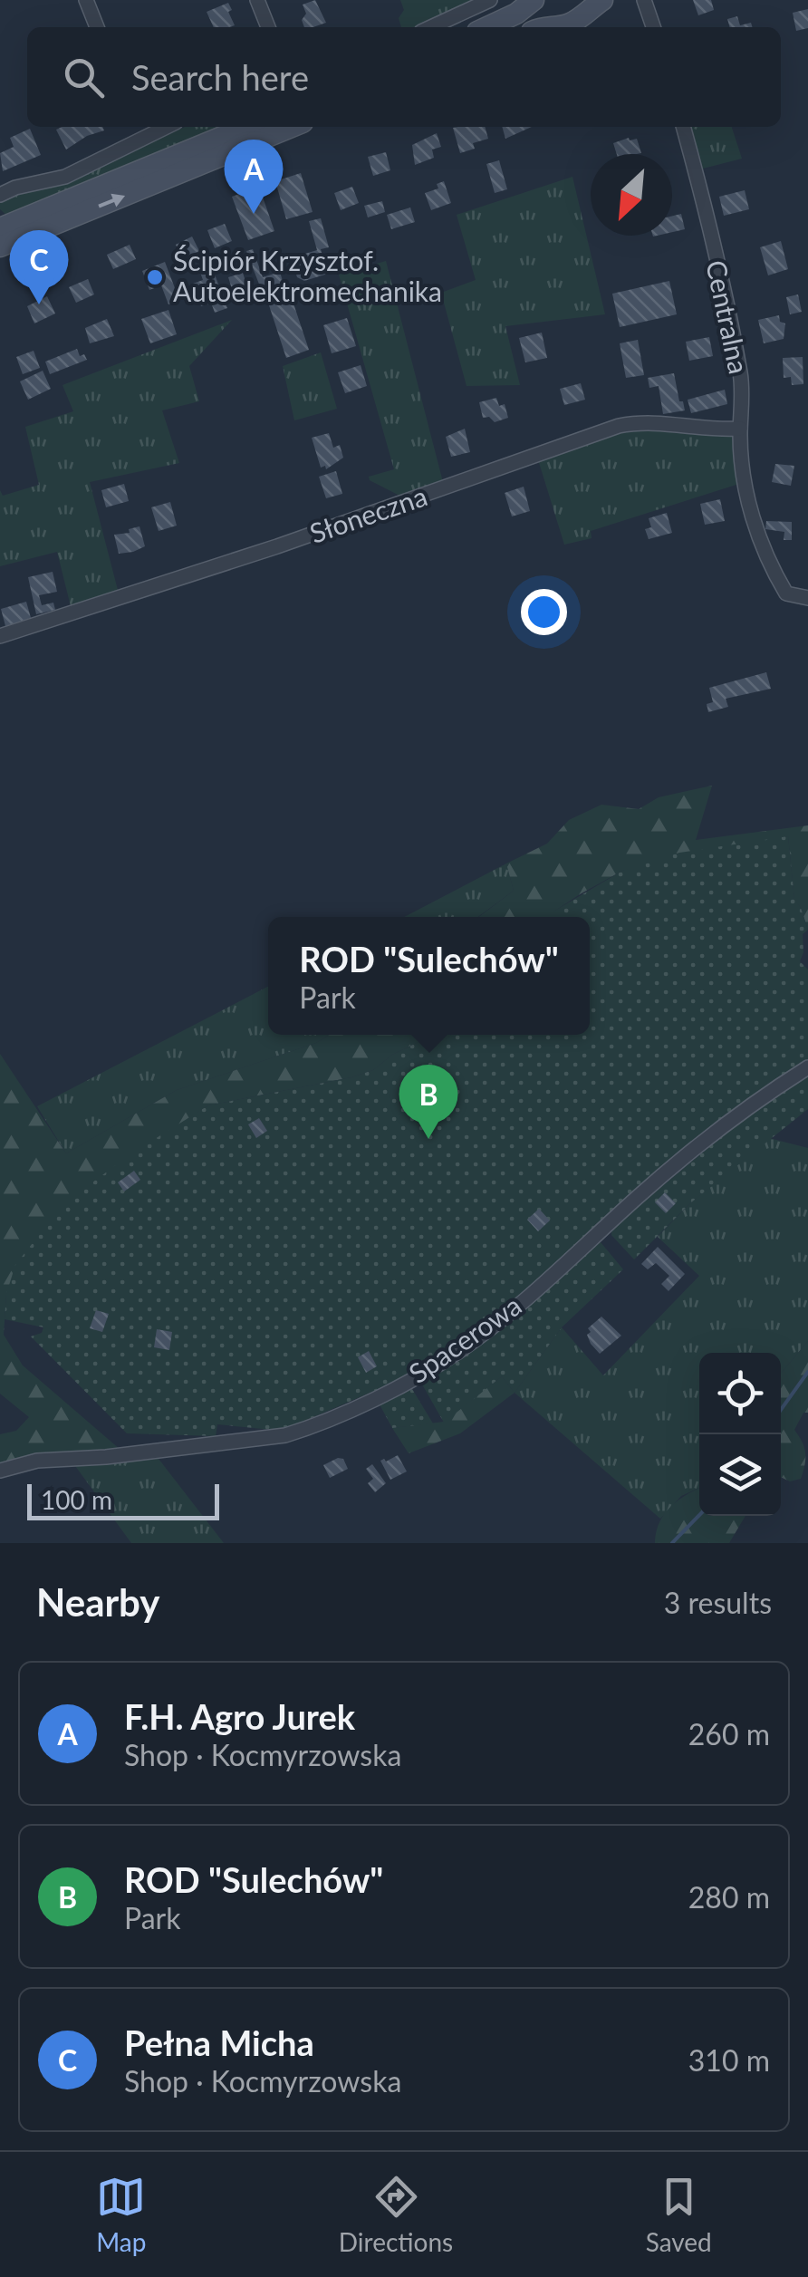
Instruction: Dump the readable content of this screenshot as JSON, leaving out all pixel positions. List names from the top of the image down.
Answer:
{
  "streets": {
    "street": ["Centralna", "Słoneczna", "Spacerowa"]
  },
  "crossings": [
    ["Centralna", "Słoneczna"]
  ],
  "places": ["Ścipiór Krzysztof. Autoelektromechanika"],
  "scale_bar": "100 m",
  "north": "bottom left",
  "page": {
    "search": "Search here",
    "pins": ["A", "C", "B"],
    "popup": ["ROD \"Sulechów\"", "Park"],
    "scale": "100 m",
    "heading": ["Nearby", "3 results"],
    "list": [
      {
        "mark": "A",
        "name": "F.H. Agro Jurek",
        "note": "Shop · Kocmyrzowska",
        "value": "260 m"
      },
      {
        "mark": "B",
        "name": "ROD \"Sulechów\"",
        "note": "Park",
        "value": "280 m"
      },
      {
        "mark": "C",
        "name": "Pełna Micha",
        "note": "Shop · Kocmyrzowska",
        "value": "310 m"
      }
    ],
    "nav": ["Map", "Directions", "Saved"]
  }
}
